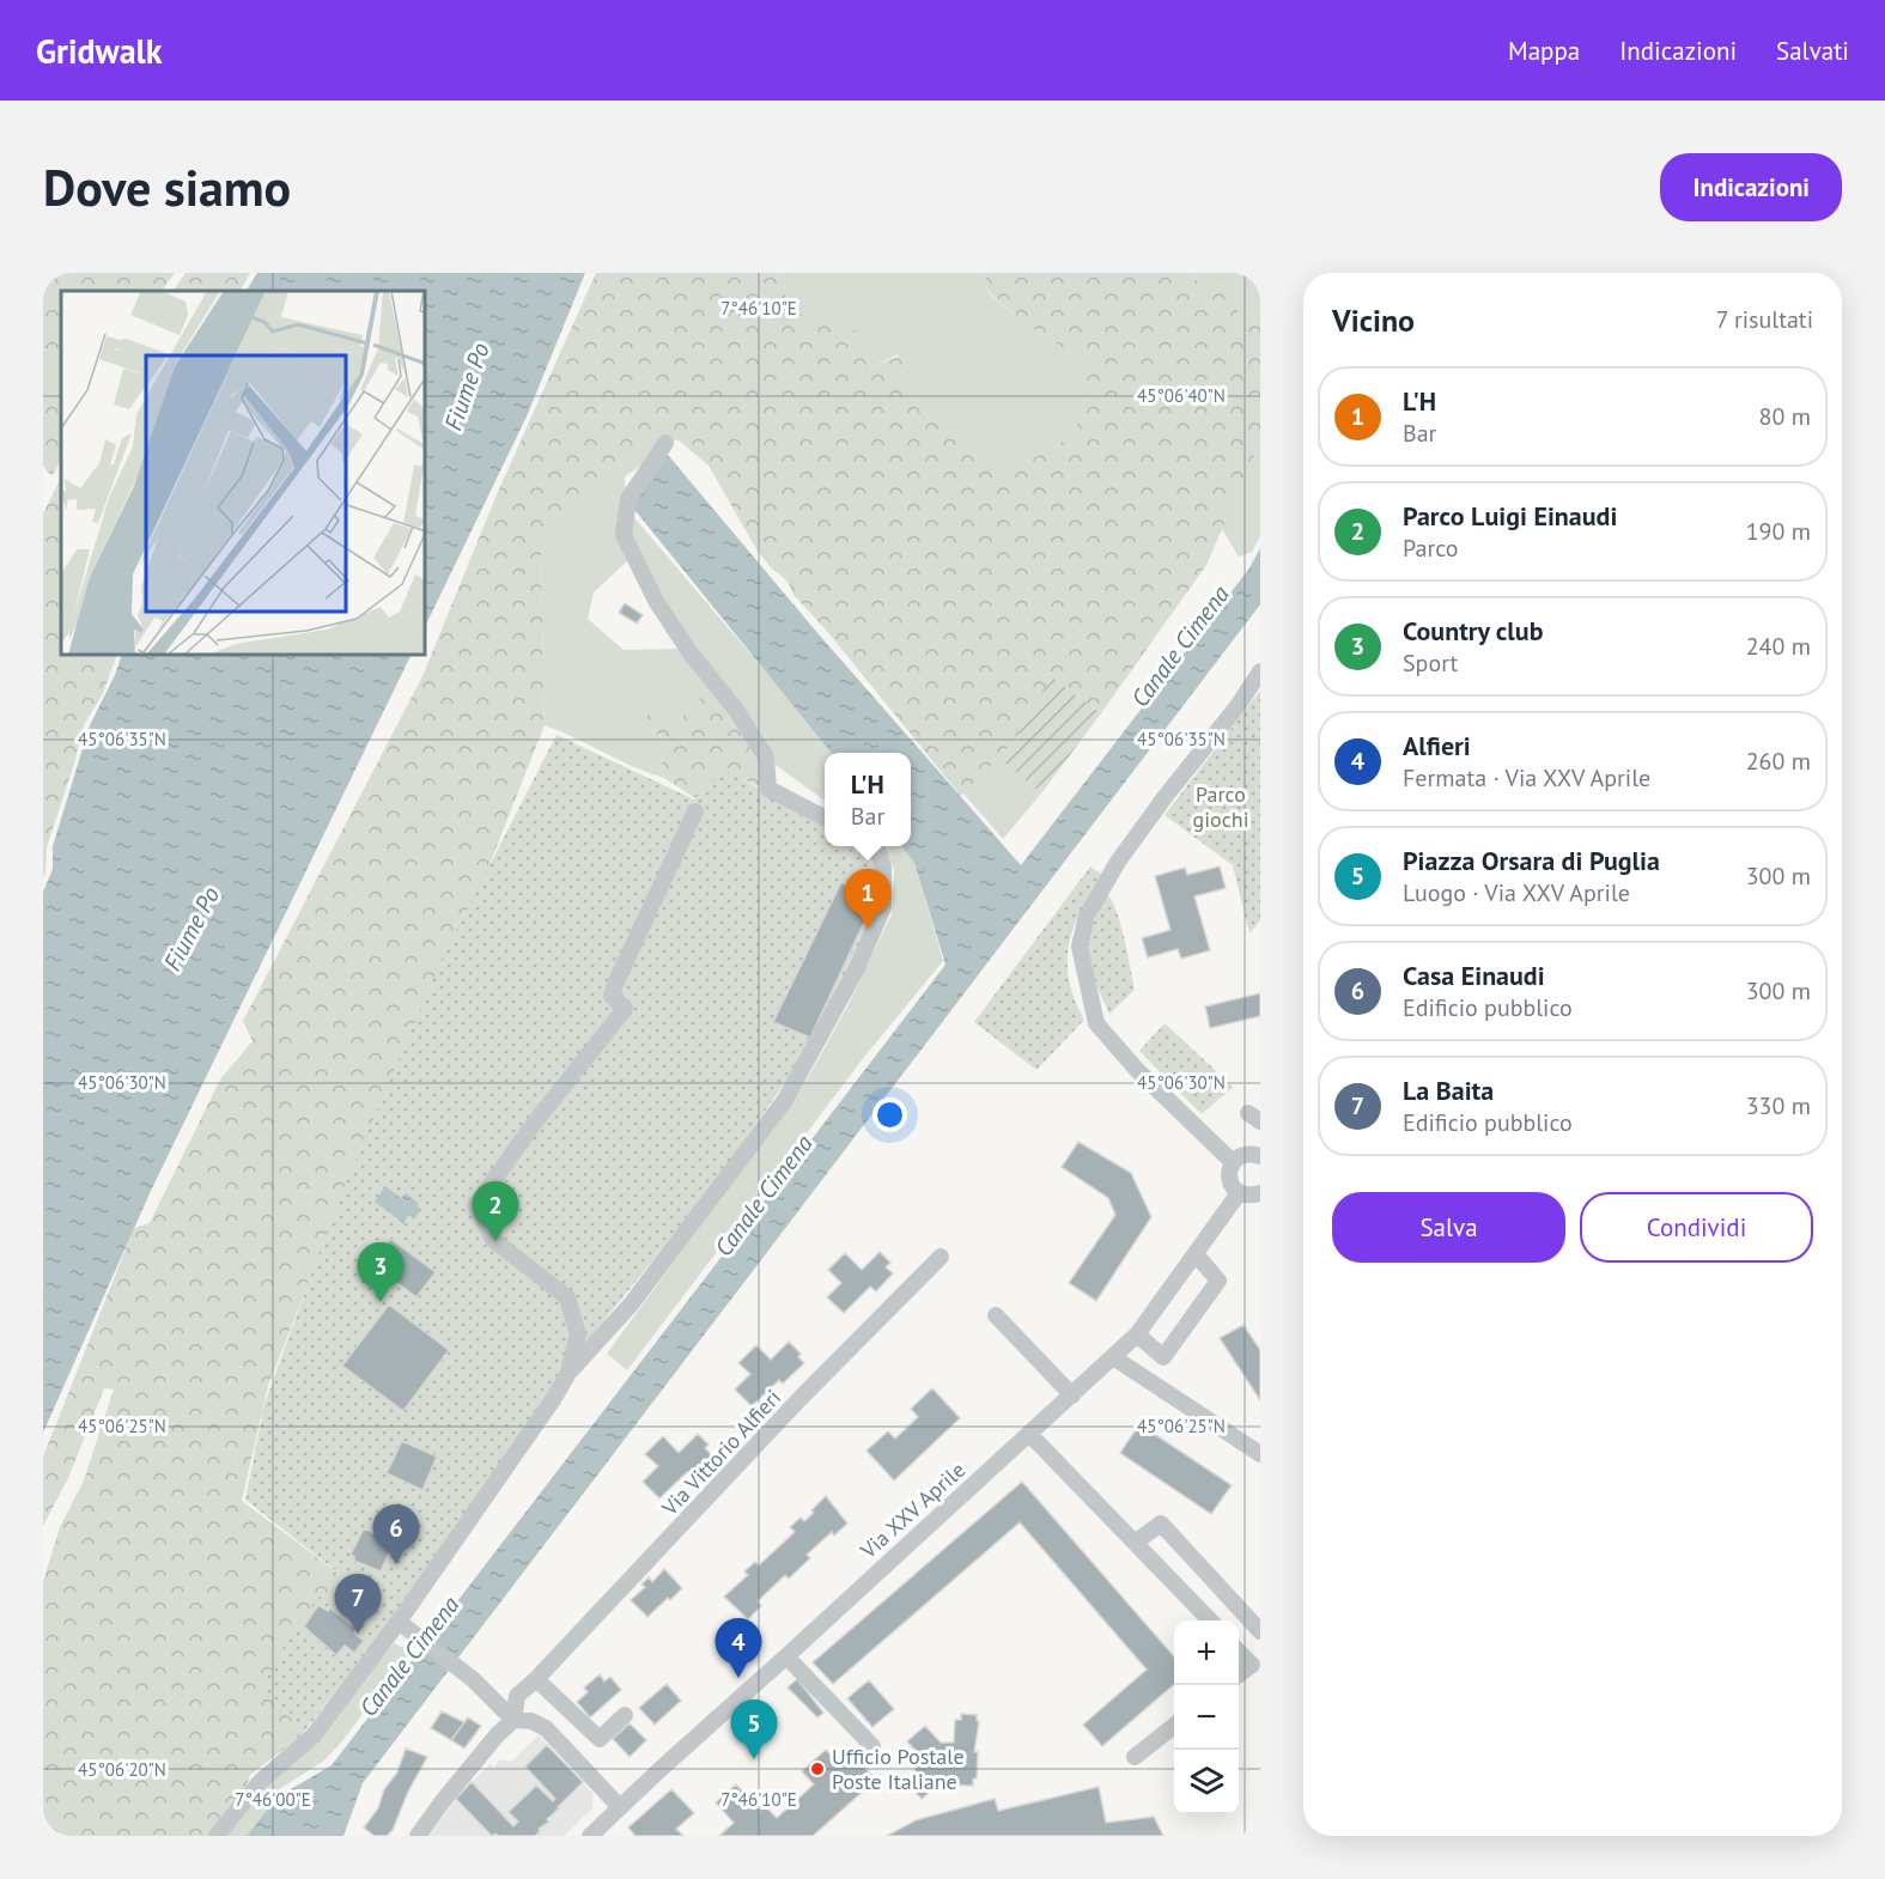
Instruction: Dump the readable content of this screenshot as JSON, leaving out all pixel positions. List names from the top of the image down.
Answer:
{
  "streets": {
    "street": ["Via Vittorio Alfieri", "Via XXV Aprile"]
  },
  "water": ["Fiume Po", "Canale Cimena"],
  "parks": ["Parco giochi"],
  "places": ["Ufficio Postale Poste Italiane"],
  "page": {
    "header": "Gridwalk",
    "nav": ["Mappa", "Indicazioni", "Salvati"],
    "buttons": [
      "Indicazioni",
      ["Salva", "Condividi"]
    ],
    "title": "Dove siamo",
    "heading": ["Vicino", "7 risultati"],
    "list": [
      {
        "mark": "1",
        "name": "L'H",
        "note": "Bar",
        "value": "80 m"
      },
      {
        "mark": "2",
        "name": "Parco Luigi Einaudi",
        "note": "Parco",
        "value": "190 m"
      },
      {
        "mark": "3",
        "name": "Country club",
        "note": "Sport",
        "value": "240 m"
      },
      {
        "mark": "4",
        "name": "Alfieri",
        "note": "Fermata · Via XXV Aprile",
        "value": "260 m"
      },
      {
        "mark": "5",
        "name": "Piazza Orsara di Puglia",
        "note": "Luogo · Via XXV Aprile",
        "value": "300 m"
      },
      {
        "mark": "6",
        "name": "Casa Einaudi",
        "note": "Edificio pubblico",
        "value": "300 m"
      },
      {
        "mark": "7",
        "name": "La Baita",
        "note": "Edificio pubblico",
        "value": "330 m"
      }
    ],
    "popup": ["L'H", "Bar"],
    "pins": [
      "1",
      "2",
      "3",
      "6",
      "7",
      "4",
      "5"
    ],
    "map_buttons": ["+", "−"]
  },
  "coordinates": [
    "7°46'10\"E",
    "45°06'40\"N",
    "45°06'35\"N",
    "45°06'30\"N",
    "45°06'25\"N",
    "45°06'20\"N",
    "7°46'00\"E"
  ]
}
